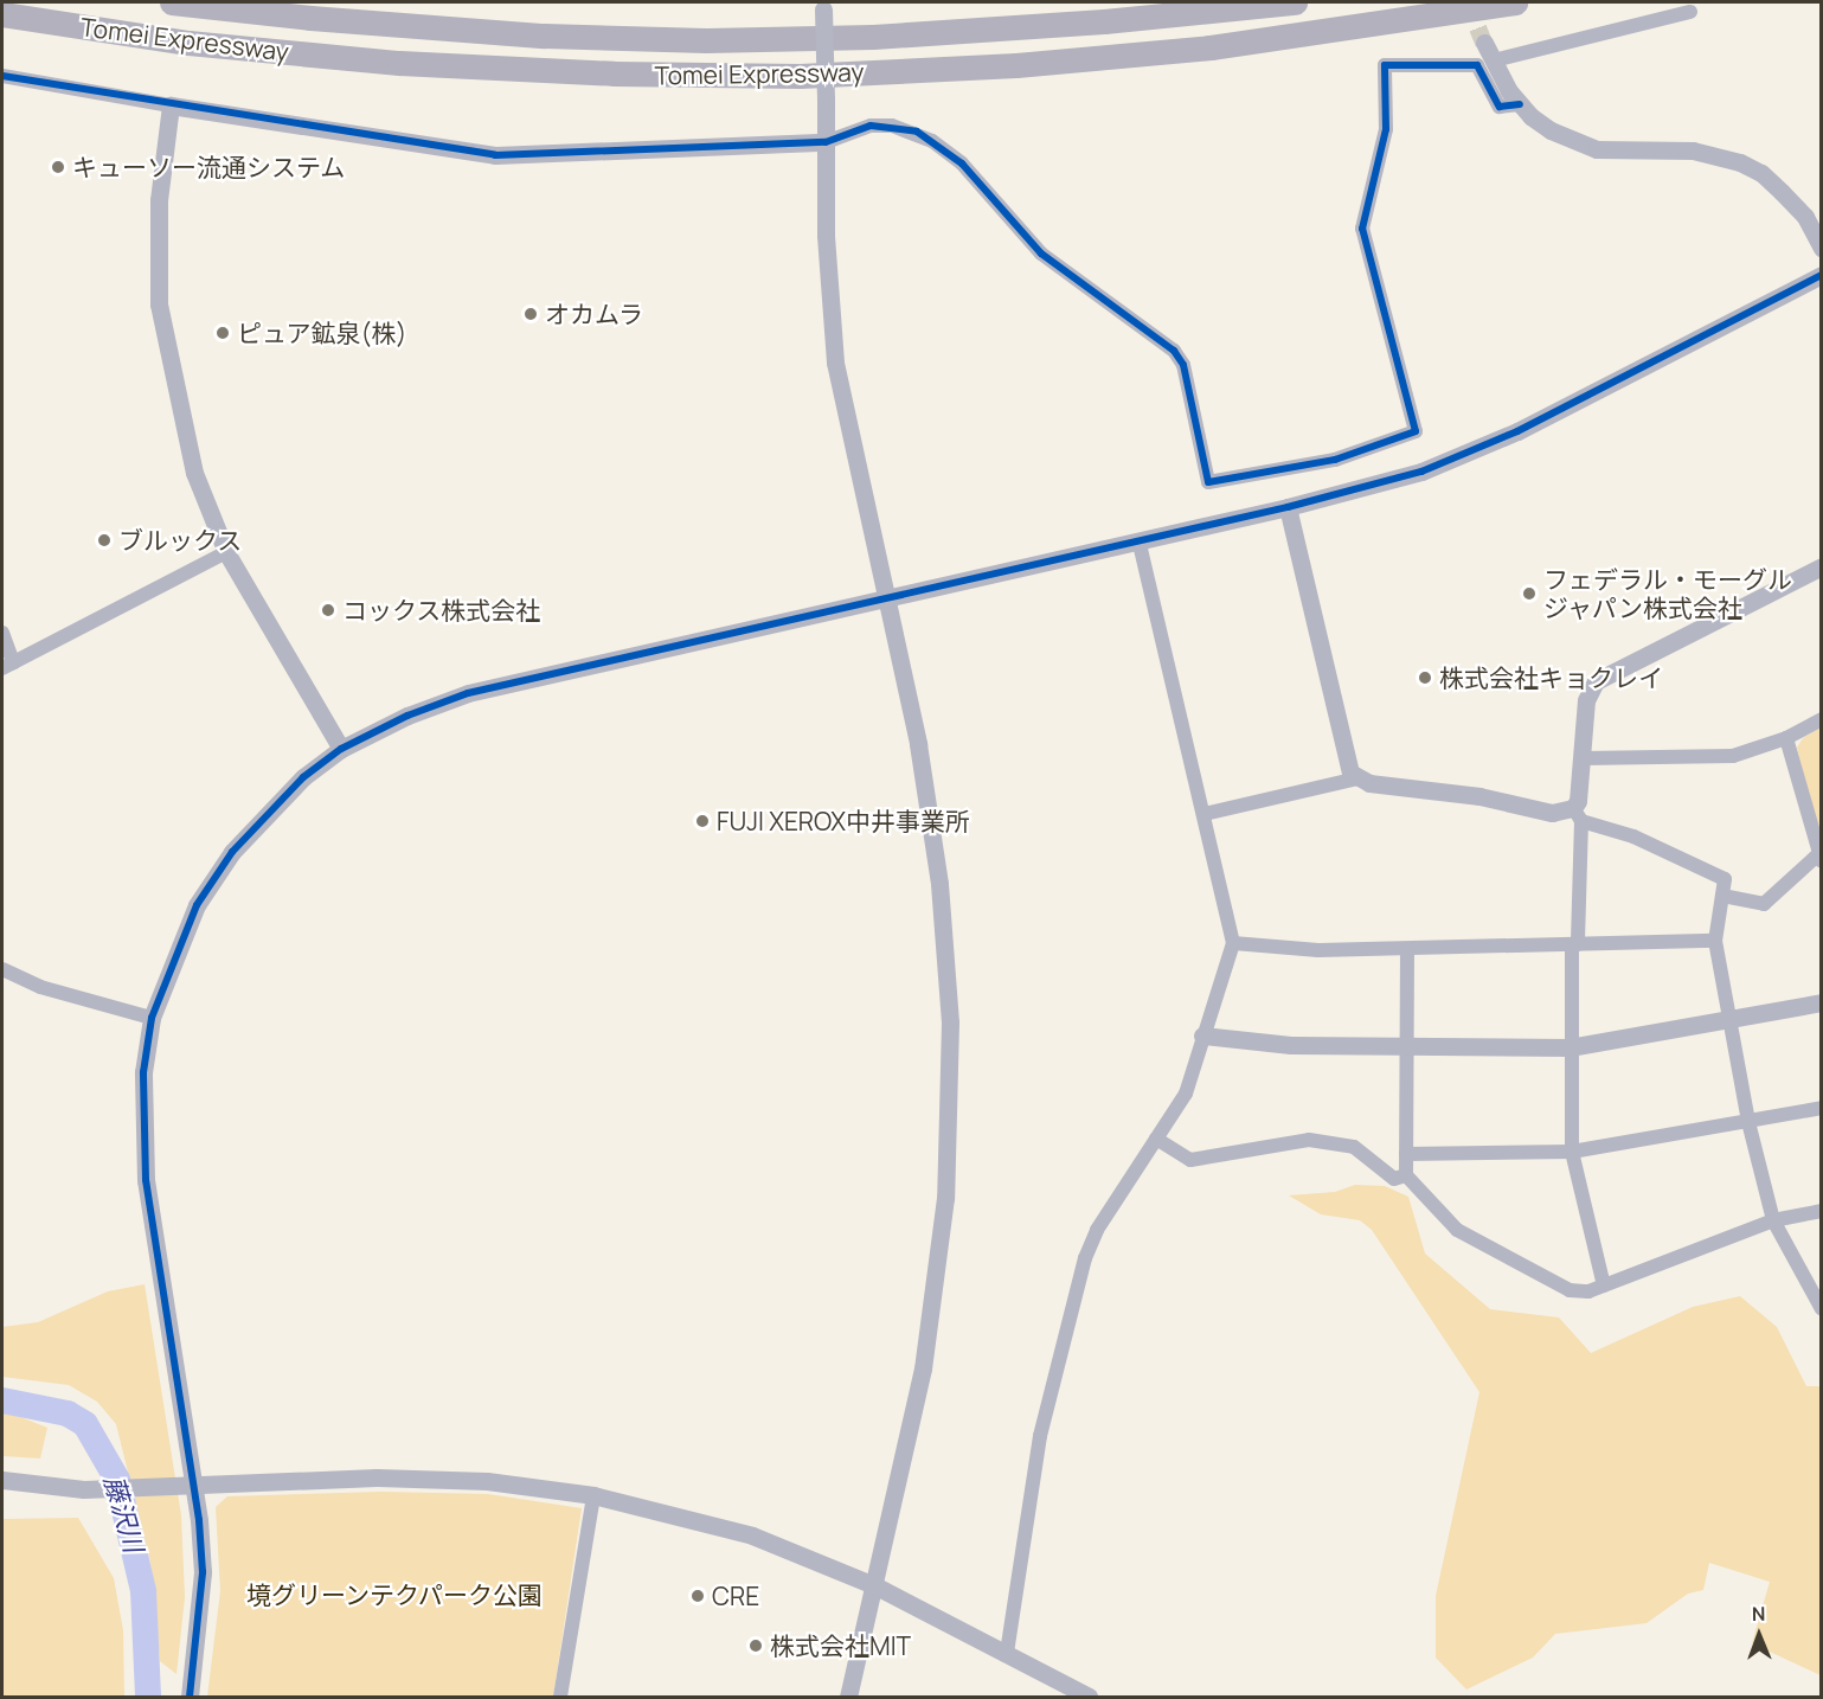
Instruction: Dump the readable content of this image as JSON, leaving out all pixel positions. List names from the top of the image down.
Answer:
{
  "streets": {
    "highway": ["Tomei Expressway"]
  },
  "water": ["藤沢川"],
  "parks": ["境グリーンテクパーク公園"],
  "places": [
    "キューソー流通システム",
    "オカムラ",
    "ピュア鉱泉(株)",
    "ブルックス",
    "フェデラル・モーグル ジャパン株式会社",
    "コックス株式会社",
    "株式会社キョクレイ",
    "FUJI XEROX中井事業所",
    "CRE",
    "株式会社MIT"
  ],
  "north": "top"
}
